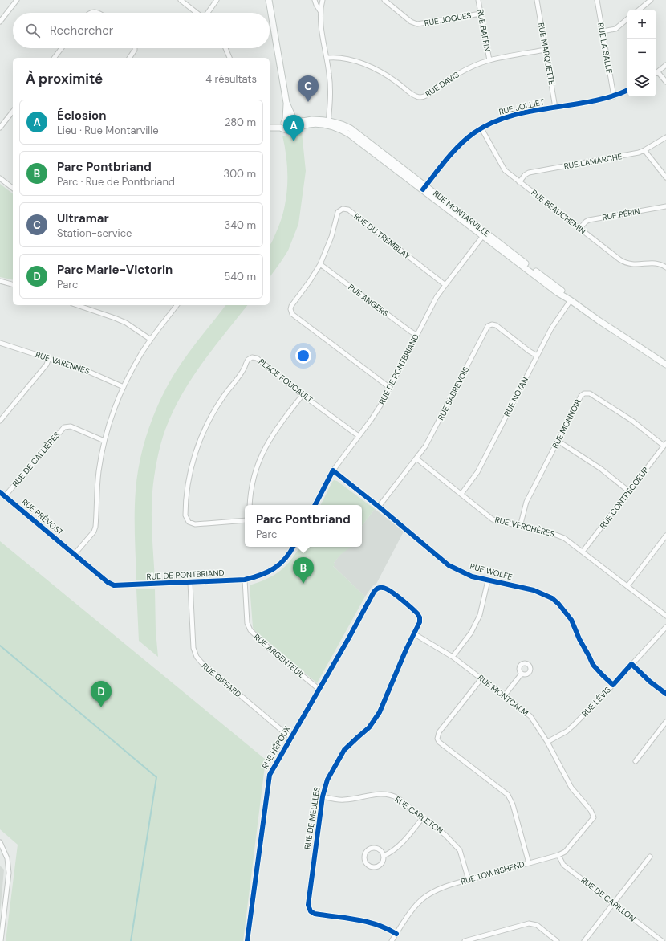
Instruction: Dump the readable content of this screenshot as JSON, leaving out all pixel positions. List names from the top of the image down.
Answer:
{
  "streets": {
    "street": [
      "RUE JOGUES",
      "RUE BAFFIN",
      "RUE LA SALLE",
      "RUE MARQUETTE",
      "RUE DAVIS",
      "RUE JOLLIET",
      "RUE LAMARCHE",
      "RUE BEAUCHEMIN",
      "RUE MONTARVILLE",
      "RUE PÉPIN",
      "RUE DU TREMBLAY",
      "RUE ANGERS",
      "RUE VARENNES",
      "RUE DE PONTBRIAND",
      "PLACE FOUCAULT",
      "RUE SABREVOIS",
      "RUE NOYAN",
      "RUE MONNOIR",
      "RUE DE CALLIÈRES",
      "RUE CONTRECOEUR",
      "RUE PRÉVOST",
      "RUE VERCHÈRES",
      "RUE WOLFE",
      "RUE ARGENTEUIL",
      "RUE GIFFARD",
      "RUE MONTCALM",
      "RUE LÉVIS",
      "RUE HÉROUX",
      "RUE CARLETON",
      "RUE DE MEULLES",
      "RUE TOWNSHEND",
      "RUE DE CARILLON"
    ]
  },
  "crossings": [
    ["RUE JOGUES", "RUE BAFFIN"],
    ["RUE BAFFIN", "RUE DAVIS"],
    ["RUE LA SALLE", "RUE JOLLIET"],
    ["RUE MARQUETTE", "RUE DAVIS"],
    ["RUE MARQUETTE", "RUE JOLLIET"],
    ["RUE JOLLIET", "RUE BEAUCHEMIN"],
    ["RUE JOLLIET", "RUE MONTARVILLE"],
    ["RUE LAMARCHE", "RUE BEAUCHEMIN"],
    ["RUE BEAUCHEMIN", "RUE PÉPIN"],
    ["RUE MONTARVILLE", "RUE DE PONTBRIAND"],
    ["RUE MONTARVILLE", "RUE NOYAN"],
    ["RUE DU TREMBLAY", "RUE ANGERS"],
    ["RUE DU TREMBLAY", "RUE DE PONTBRIAND"],
    ["RUE ANGERS", "RUE DE PONTBRIAND"],
    ["RUE DE PONTBRIAND", "PLACE FOUCAULT"],
    ["RUE DE PONTBRIAND", "RUE PRÉVOST"],
    ["RUE DE PONTBRIAND", "RUE WOLFE"],
    ["RUE DE PONTBRIAND", "RUE ARGENTEUIL"],
    ["RUE DE PONTBRIAND", "RUE GIFFARD"],
    ["RUE SABREVOIS", "RUE NOYAN"],
    ["RUE SABREVOIS", "RUE VERCHÈRES"],
    ["RUE SABREVOIS", "RUE WOLFE"],
    ["RUE NOYAN", "RUE VERCHÈRES"],
    ["RUE MONNOIR", "RUE CONTRECOEUR"],
    ["RUE MONNOIR", "RUE VERCHÈRES"],
    ["RUE DE CALLIÈRES", "RUE PRÉVOST"],
    ["RUE CONTRECOEUR", "RUE VERCHÈRES"],
    ["RUE WOLFE", "RUE LÉVIS"],
    ["RUE ARGENTEUIL", "RUE HÉROUX"],
    ["RUE GIFFARD", "RUE HÉROUX"],
    ["RUE MONTCALM", "RUE LÉVIS"],
    ["RUE MONTCALM", "RUE DE MEULLES"],
    ["RUE MONTCALM", "RUE TOWNSHEND"],
    ["RUE HÉROUX", "RUE DE MEULLES"],
    ["RUE CARLETON", "RUE DE MEULLES"],
    ["RUE CARLETON", "RUE TOWNSHEND"],
    ["RUE DE MEULLES", "RUE TOWNSHEND"],
    ["RUE TOWNSHEND", "RUE DE CARILLON"]
  ],
  "page": {
    "map_buttons": ["+", "−"],
    "search": "Rechercher",
    "heading": ["À proximité", "4 résultats"],
    "pins": [
      "C",
      "A",
      "B",
      "D"
    ],
    "list": [
      {
        "mark": "A",
        "name": "Éclosion",
        "note": "Lieu · Rue Montarville",
        "value": "280 m"
      },
      {
        "mark": "B",
        "name": "Parc Pontbriand",
        "note": "Parc · Rue de Pontbriand",
        "value": "300 m"
      },
      {
        "mark": "C",
        "name": "Ultramar",
        "note": "Station-service",
        "value": "340 m"
      },
      {
        "mark": "D",
        "name": "Parc Marie-Victorin",
        "note": "Parc",
        "value": "540 m"
      }
    ],
    "popup": ["Parc Pontbriand", "Parc"]
  }
}
